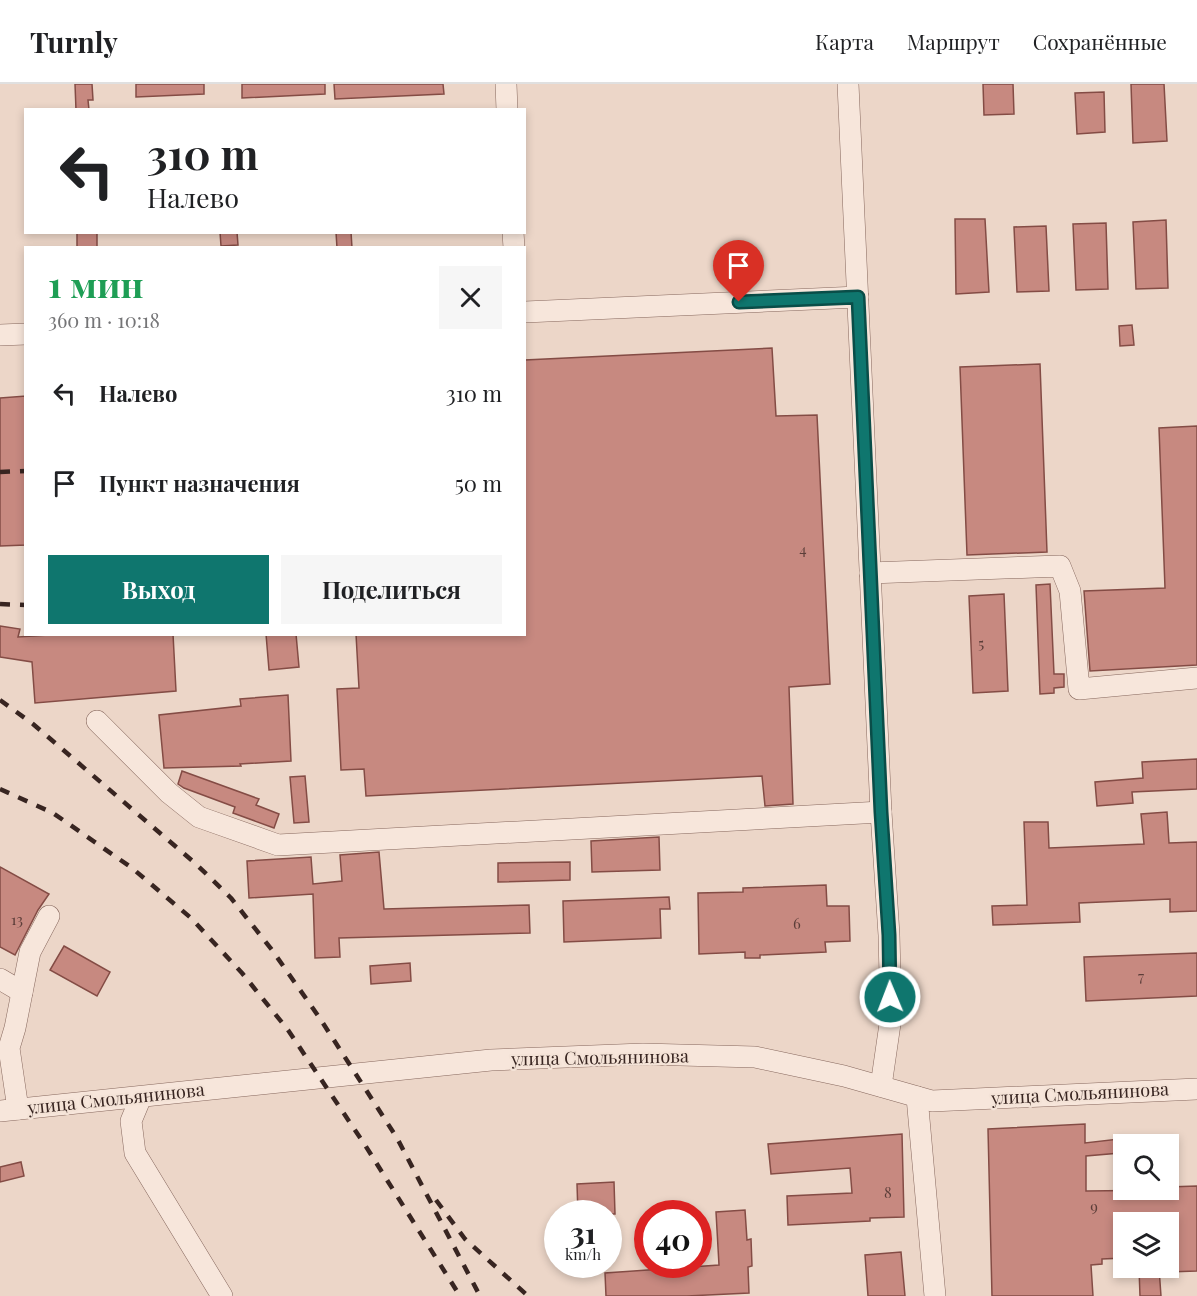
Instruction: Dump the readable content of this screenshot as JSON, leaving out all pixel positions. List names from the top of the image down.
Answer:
{
  "streets": {
    "street": ["улица Смольянинова"]
  },
  "house_numbers": [
    "4",
    "5",
    "13",
    "6",
    "7",
    "8",
    "9"
  ],
  "page": {
    "header": "Turnly",
    "nav": ["Карта", "Маршрут", "Сохранённые"],
    "turn": ["310 m", "Налево"],
    "heading": ["1 мин", "360 m · 10:18"],
    "list": [
      {
        "name": "Налево",
        "value": "310 m"
      },
      {
        "name": "Пункт назначения",
        "value": "50 m"
      }
    ],
    "buttons": ["Выход", "Поделиться"],
    "speed": "31 km/h",
    "limit": "40"
  }
}
